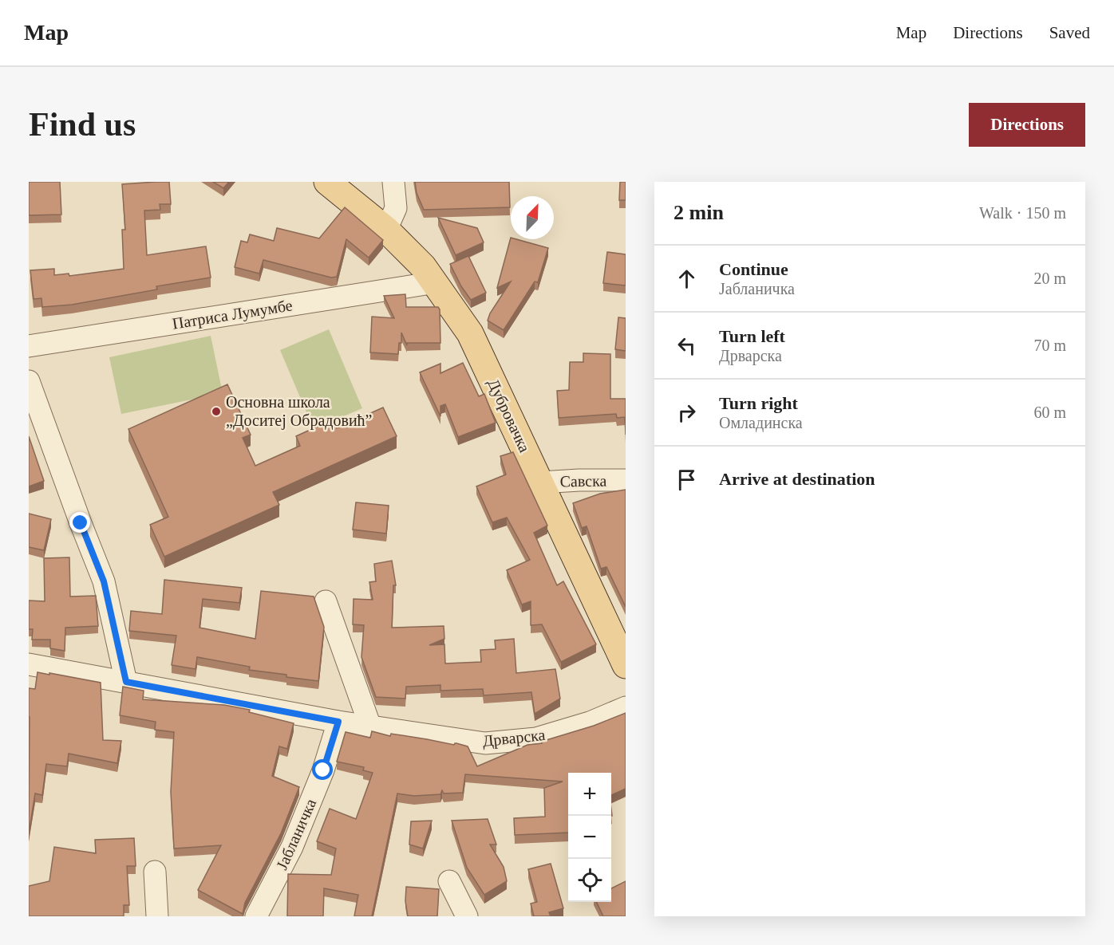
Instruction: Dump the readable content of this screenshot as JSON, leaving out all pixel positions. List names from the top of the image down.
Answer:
{
  "streets": {
    "main road": ["Дубровачка"],
    "street": [
      "Патриса Лумумбе",
      "Савска",
      "Дрварска",
      "Јабланичка"
    ]
  },
  "crossings": [
    ["Патриса Лумумбе", "Дубровачка"],
    ["Дубровачка", "Савска"],
    ["Дрварска", "Јабланичка"]
  ],
  "places": ["Основна школа „Доситеј Обрадовић”"],
  "north": "top right",
  "page": {
    "header": "Map",
    "nav": ["Map", "Directions", "Saved"],
    "buttons": "Directions",
    "title": "Find us",
    "heading": ["2 min", "Walk · 150 m"],
    "list": [
      ["Continue", "Јабланичка", "20 m"],
      ["Turn left", "Дрварска", "70 m"],
      ["Turn right", "Омладинска", "60 m"],
      "Arrive at destination"
    ],
    "map_buttons": ["+", "−"]
  }
}
